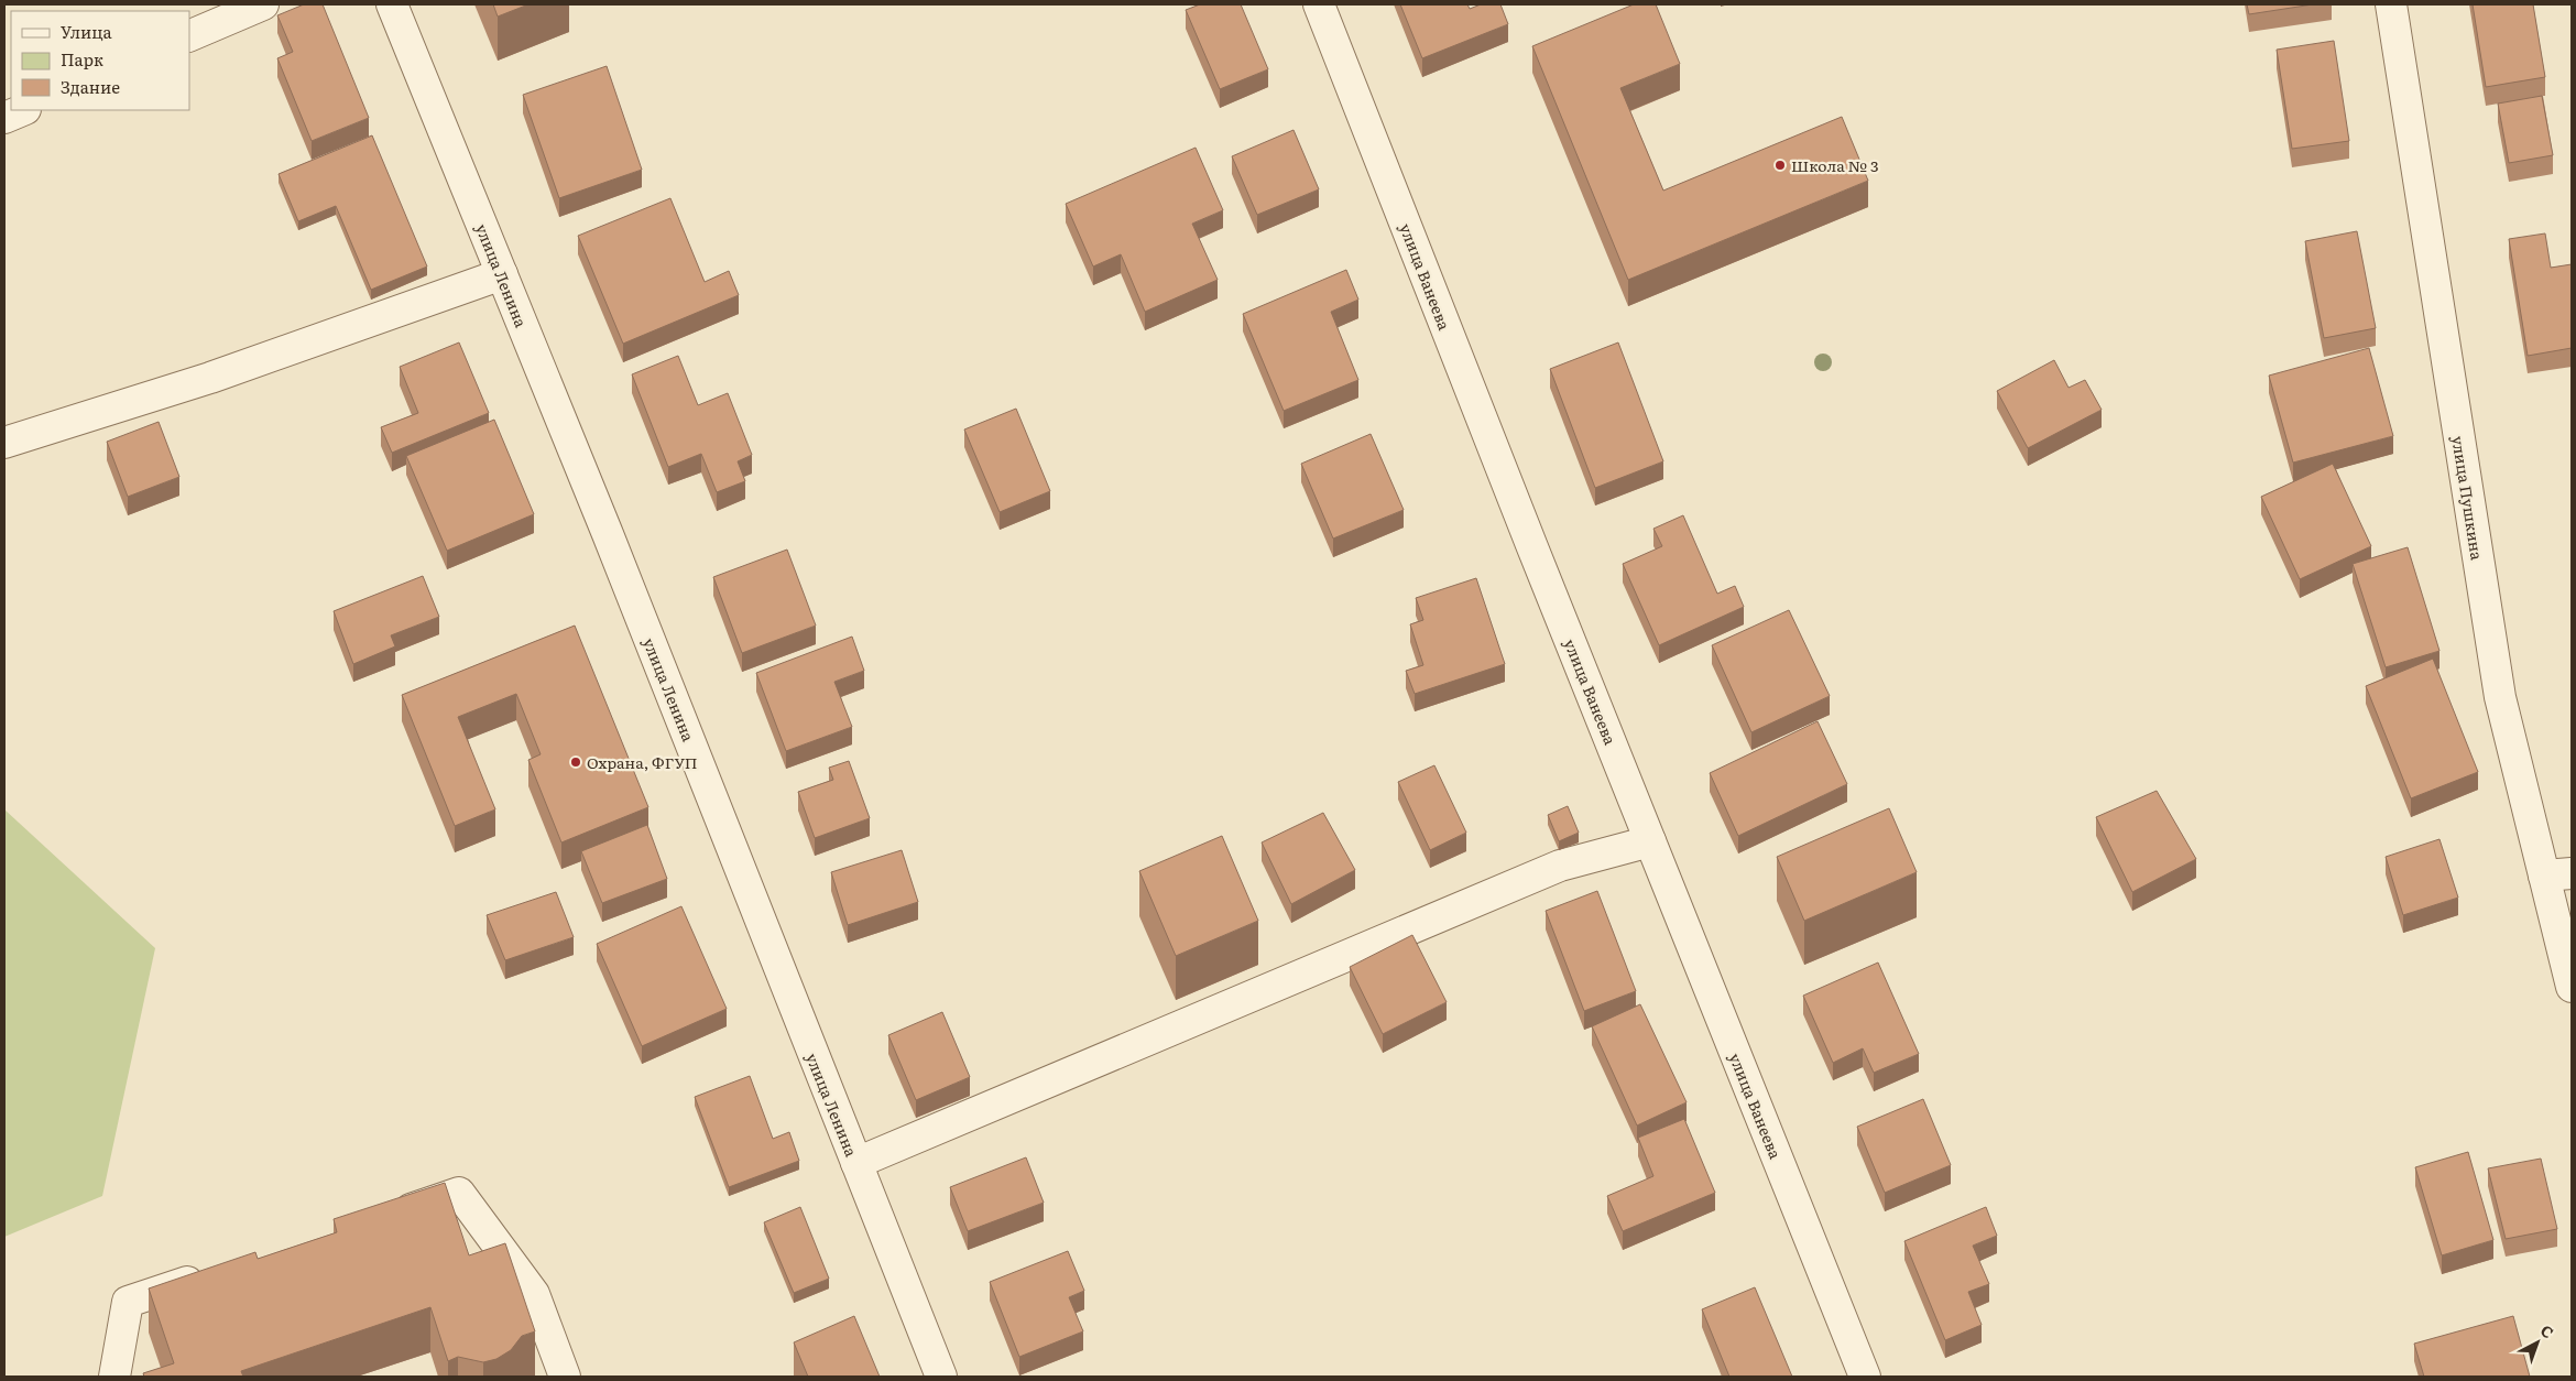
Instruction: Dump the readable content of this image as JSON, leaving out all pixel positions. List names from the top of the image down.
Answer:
{
  "streets": {
    "street": ["улица Ленина", "улица Ванеева", "улица Пушкина"]
  },
  "places": ["Школа № 3", "Охрана, ФГУП"],
  "legend": ["Улица", "Парк", "Здание"],
  "north": "top right"
}
